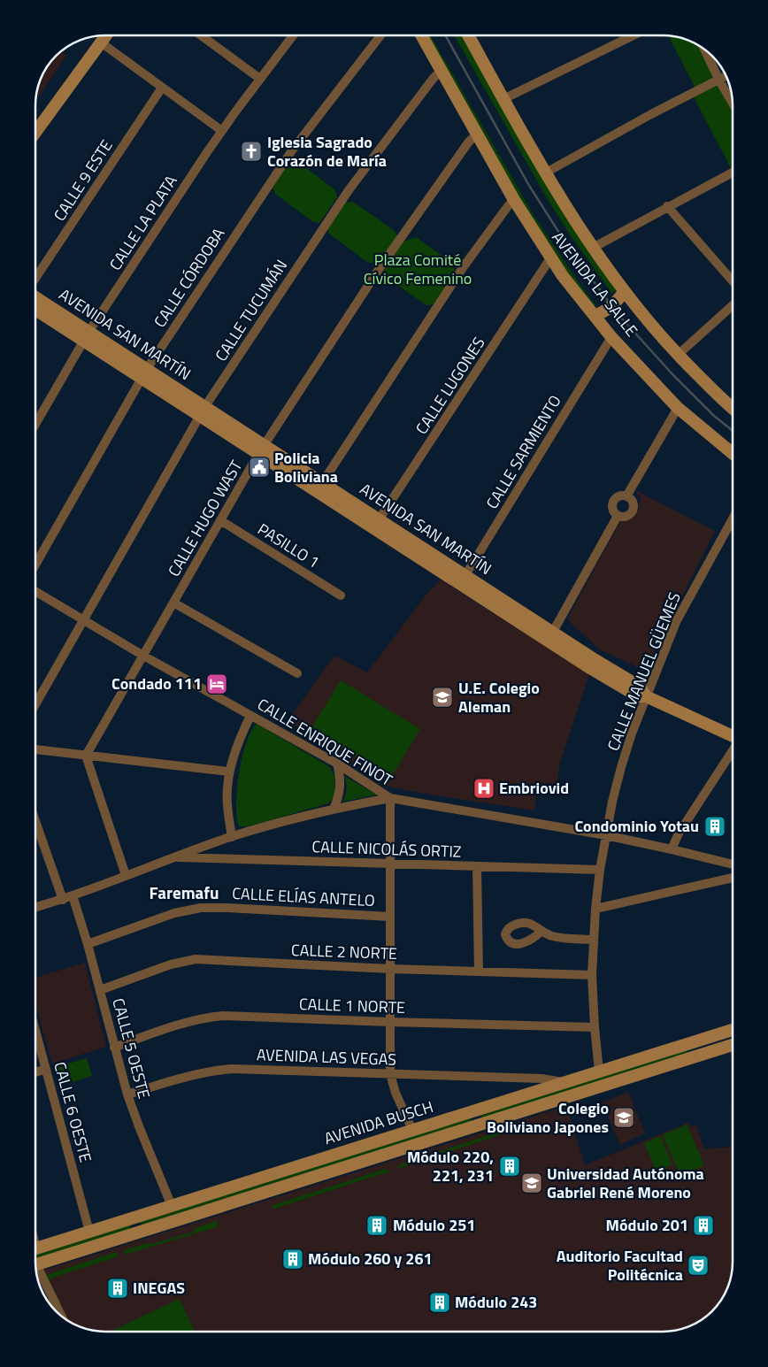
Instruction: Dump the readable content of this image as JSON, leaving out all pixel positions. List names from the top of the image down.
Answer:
{
  "streets": {
    "main road": ["AVENIDA LA SALLE", "AVENIDA SAN MARTÍN", "AVENIDA BUSCH"],
    "street": [
      "CALLE 9 ESTE",
      "CALLE LA PLATA",
      "CALLE CÓRDOBA",
      "CALLE TUCUMÁN",
      "CALLE LUGONES",
      "CALLE SARMIENTO",
      "CALLE HUGO WAST",
      "PASILLO 1",
      "CALLE MANUEL GÜEMES",
      "CALLE ENRIQUE FINOT",
      "CALLE NICOLÁS ORTIZ",
      "CALLE ELÍAS ANTELO",
      "CALLE 2 NORTE",
      "CALLE 1 NORTE",
      "CALLE 5 OESTE",
      "AVENIDA LAS VEGAS",
      "CALLE 6 OESTE"
    ]
  },
  "crossings": [
    ["CALLE LA PLATA", "AVENIDA SAN MARTÍN"],
    ["CALLE CÓRDOBA", "AVENIDA SAN MARTÍN"],
    ["AVENIDA LA SALLE", "CALLE TUCUMÁN"],
    ["AVENIDA LA SALLE", "CALLE LUGONES"],
    ["AVENIDA LA SALLE", "CALLE SARMIENTO"],
    ["AVENIDA LA SALLE", "CALLE HUGO WAST"],
    ["CALLE TUCUMÁN", "AVENIDA SAN MARTÍN"],
    ["CALLE TUCUMÁN", "CALLE ENRIQUE FINOT"],
    ["AVENIDA SAN MARTÍN", "CALLE LUGONES"],
    ["AVENIDA SAN MARTÍN", "CALLE SARMIENTO"],
    ["AVENIDA SAN MARTÍN", "CALLE HUGO WAST"],
    ["AVENIDA SAN MARTÍN", "CALLE MANUEL GÜEMES"],
    ["CALLE HUGO WAST", "PASILLO 1"],
    ["CALLE HUGO WAST", "CALLE ENRIQUE FINOT"],
    ["CALLE MANUEL GÜEMES", "CALLE ENRIQUE FINOT"],
    ["CALLE MANUEL GÜEMES", "CALLE NICOLÁS ORTIZ"],
    ["CALLE MANUEL GÜEMES", "CALLE 2 NORTE"],
    ["CALLE MANUEL GÜEMES", "CALLE 1 NORTE"],
    ["CALLE MANUEL GÜEMES", "AVENIDA BUSCH"],
    ["CALLE ENRIQUE FINOT", "CALLE NICOLÁS ORTIZ"],
    ["CALLE NICOLÁS ORTIZ", "CALLE 5 OESTE"],
    ["CALLE ELÍAS ANTELO", "CALLE 5 OESTE"],
    ["CALLE 2 NORTE", "CALLE 5 OESTE"],
    ["CALLE 1 NORTE", "CALLE 5 OESTE"],
    ["CALLE 5 OESTE", "AVENIDA LAS VEGAS"],
    ["CALLE 5 OESTE", "AVENIDA BUSCH"],
    ["AVENIDA LAS VEGAS", "AVENIDA BUSCH"],
    ["CALLE 6 OESTE", "AVENIDA BUSCH"]
  ],
  "districts": ["Faremafu"],
  "parks": ["Plaza Comité Cívico Femenino"],
  "places": {
    "church": ["Iglesia Sagrado Corazón de María"],
    "public building": ["Policia Boliviana"],
    "hotel": ["Condado 111"],
    "school or university": ["U.E. Colegio Aleman", "Colegio Boliviano Japones", "Universidad Autónoma Gabriel René Moreno"],
    "hospital": ["Embriovid"],
    "building": [
      "Condominio Yotau",
      "Módulo 220, 221, 231",
      "Módulo 251",
      "Módulo 201",
      "Módulo 260 y 261",
      "INEGAS",
      "Módulo 243"
    ],
    "theatre": ["Auditorio Facultad Politécnica"]
  }
}
